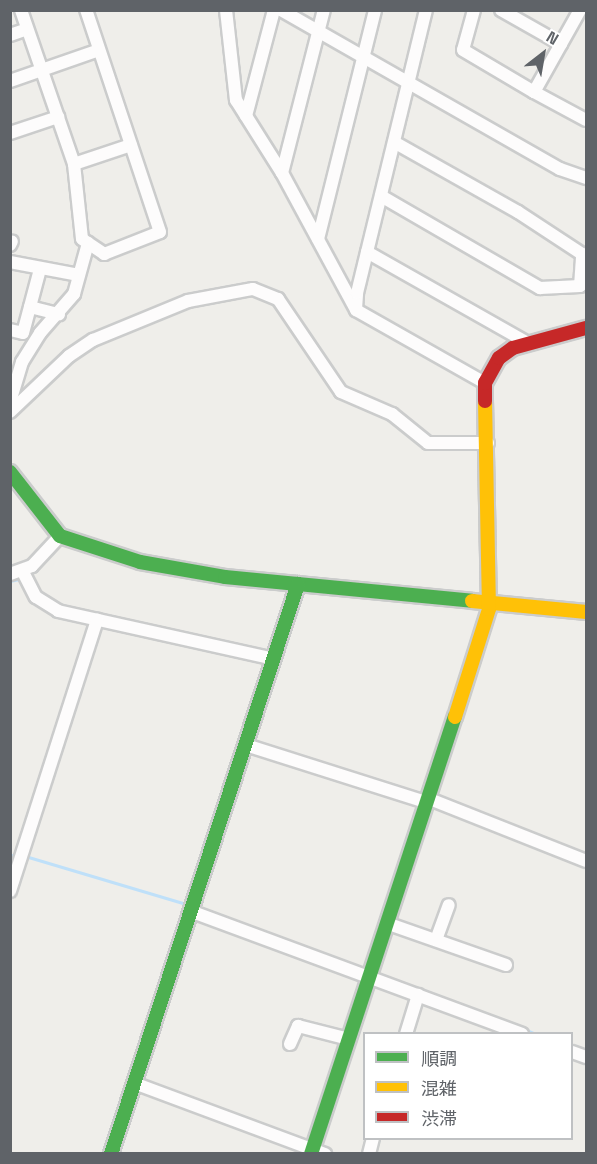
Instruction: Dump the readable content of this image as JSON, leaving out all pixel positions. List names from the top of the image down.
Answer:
{
  "legend": ["順調", "混雑", "渋滞"],
  "north": "top right"
}
